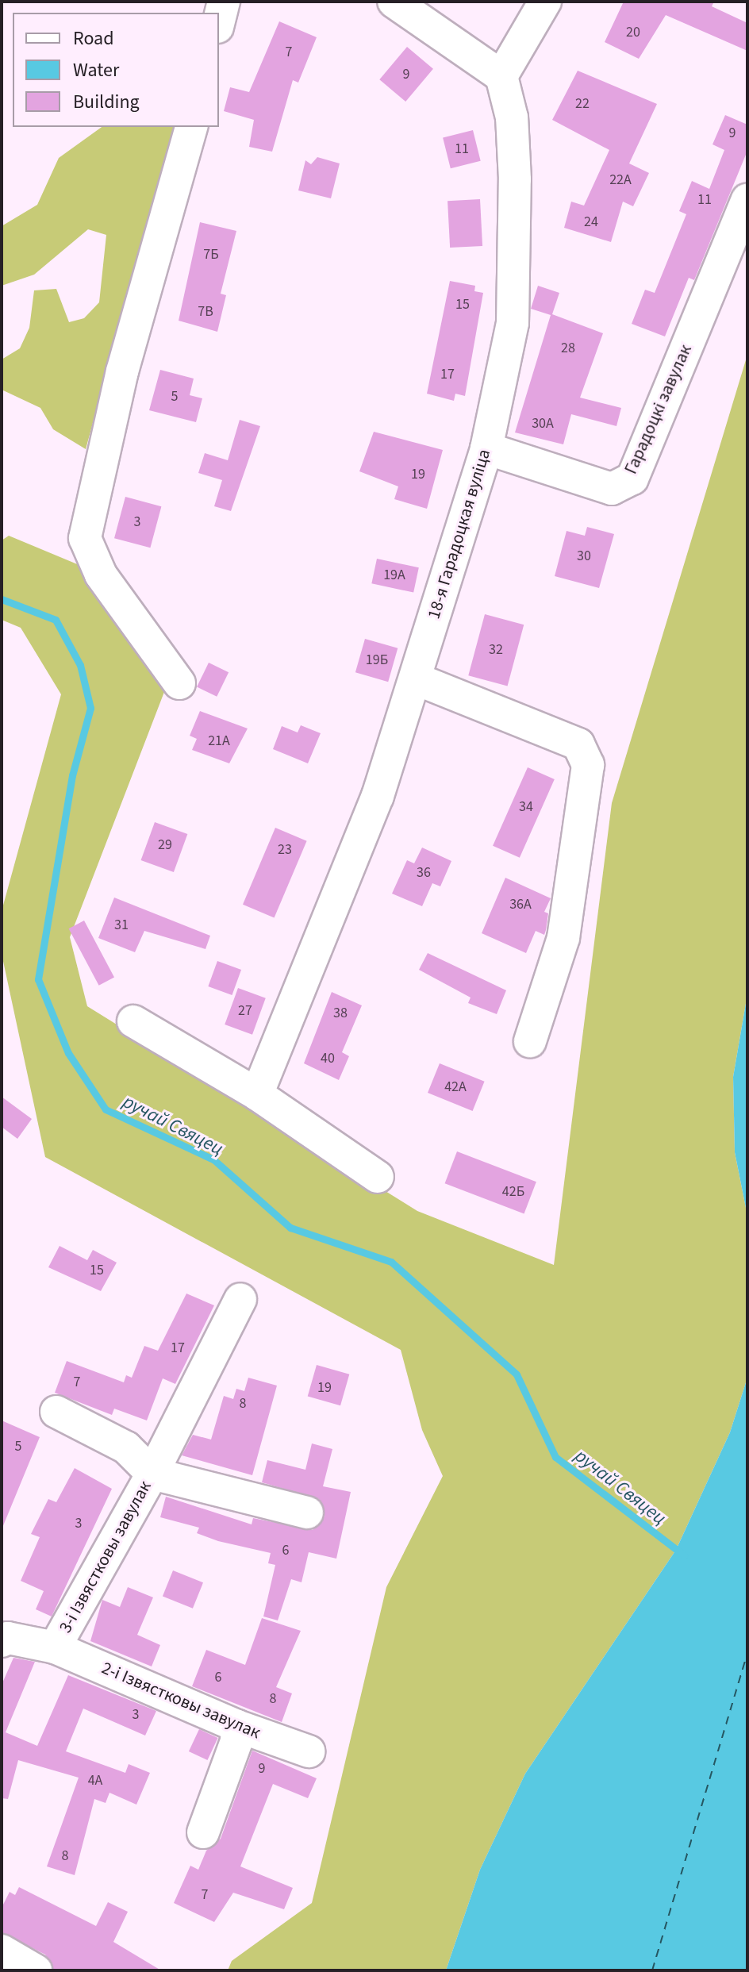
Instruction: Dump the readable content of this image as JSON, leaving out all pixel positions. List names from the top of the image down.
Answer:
{
  "streets": {
    "street": [
      "Гарадоцкі завулак",
      "18-я Гарадоцкая вуліца",
      "3-і Ізвястковы завулак",
      "2-і Ізвястковы завулак"
    ]
  },
  "crossings": [
    ["Гарадоцкі завулак", "18-я Гарадоцкая вуліца"],
    ["3-і Ізвястковы завулак", "2-і Ізвястковы завулак"]
  ],
  "water": ["ручай Свяцец"],
  "house_numbers": [
    "20",
    "7",
    "9",
    "22",
    "9",
    "11",
    "22А",
    "11",
    "24",
    "7Б",
    "15",
    "7В",
    "28",
    "17",
    "5",
    "30А",
    "19",
    "3",
    "30",
    "19А",
    "32",
    "19Б",
    "21А",
    "34",
    "29",
    "23",
    "36",
    "36А",
    "31",
    "27",
    "38",
    "40",
    "42А",
    "42Б",
    "15",
    "17",
    "7",
    "19",
    "8",
    "5",
    "3",
    "6",
    "6",
    "8",
    "3",
    "9",
    "4А",
    "8",
    "7"
  ],
  "legend": ["Road", "Water", "Building"]
}
